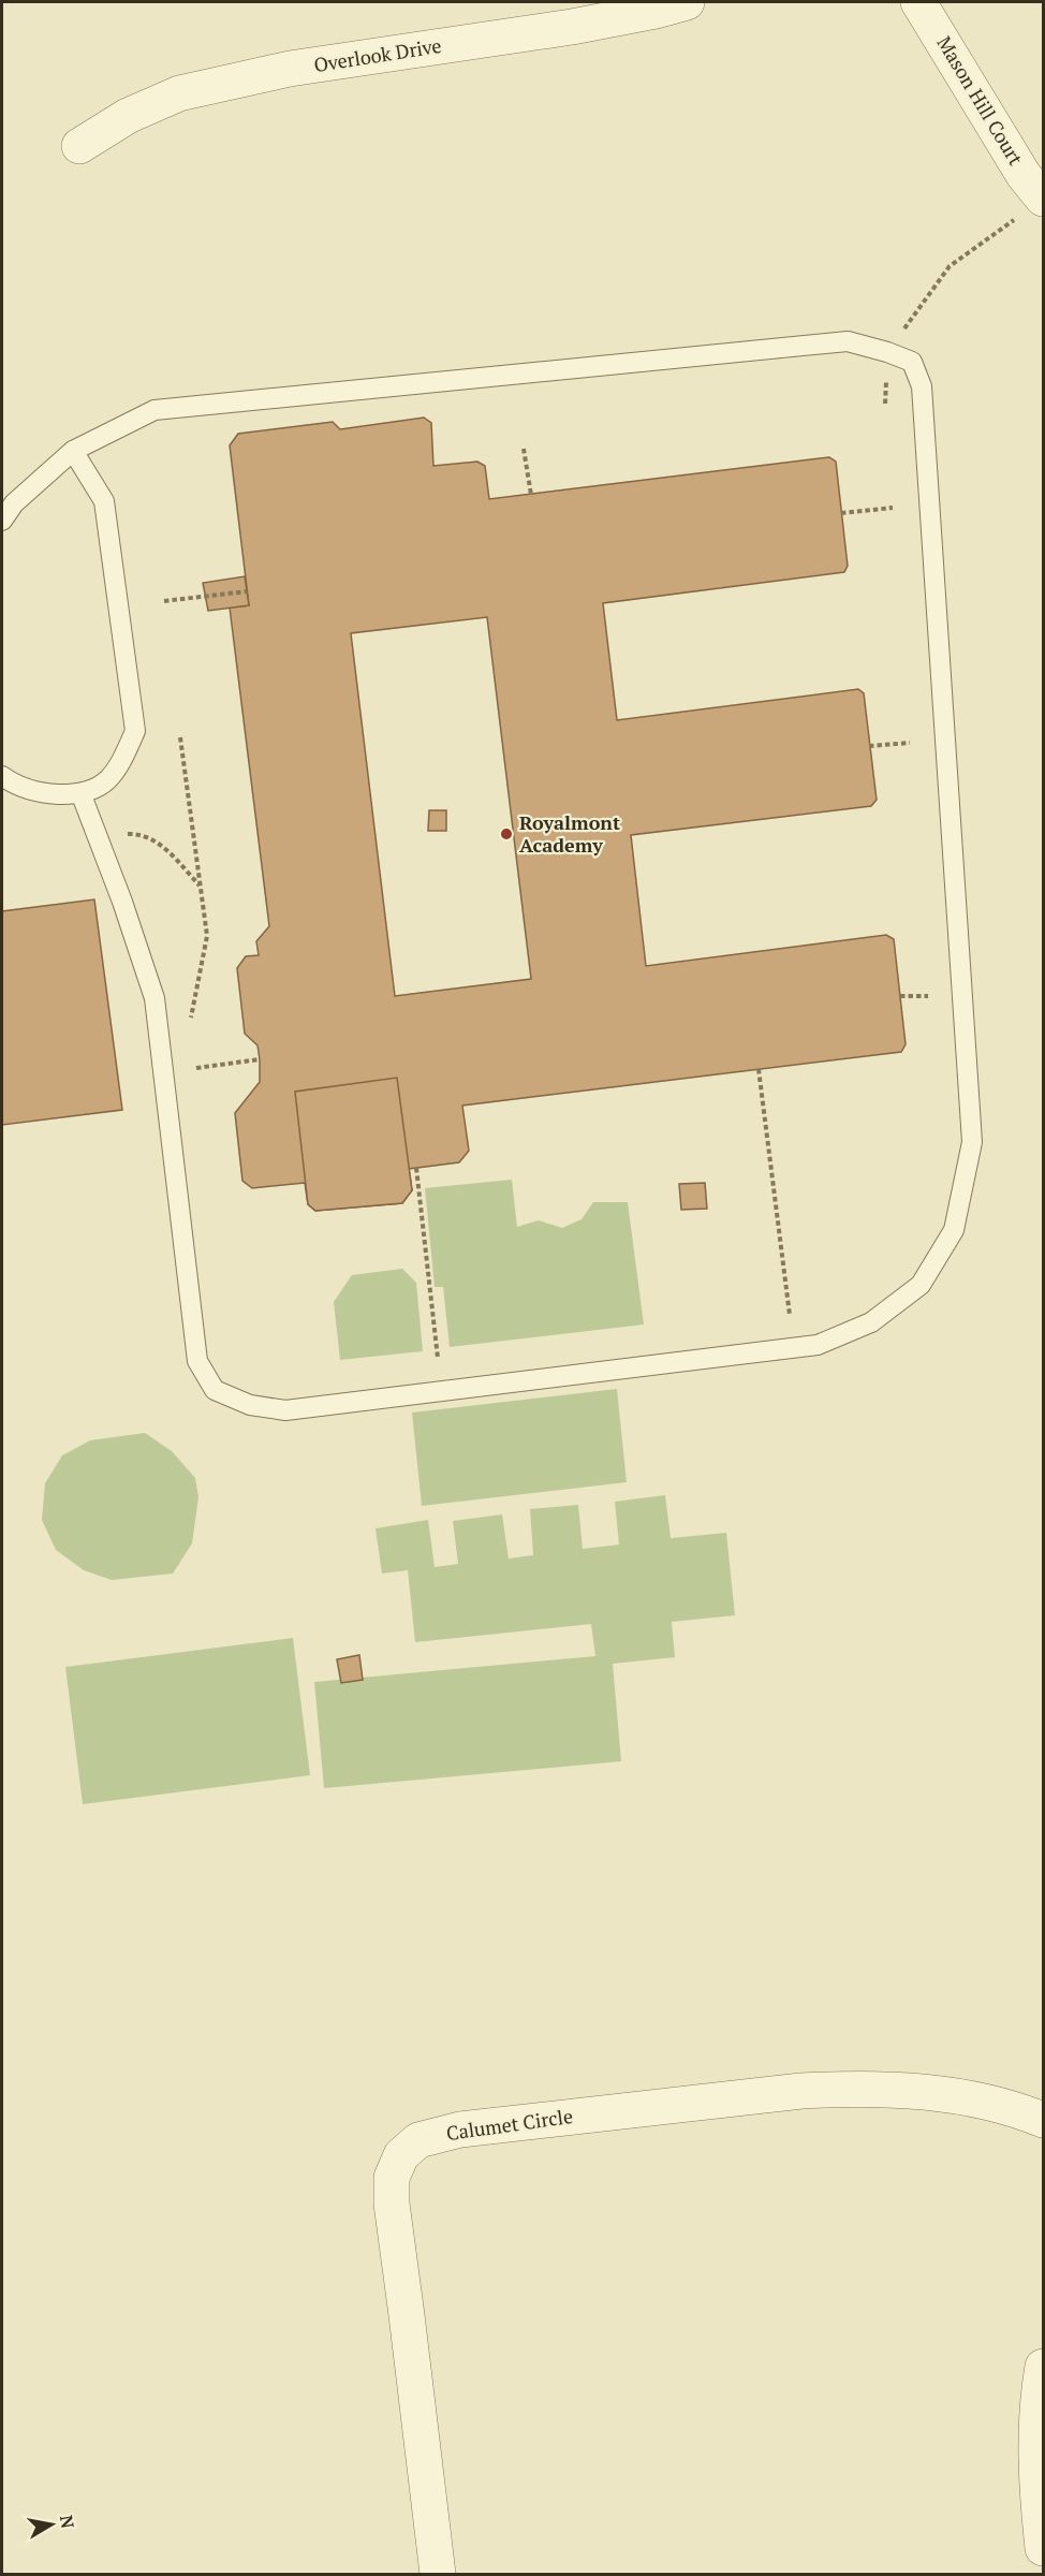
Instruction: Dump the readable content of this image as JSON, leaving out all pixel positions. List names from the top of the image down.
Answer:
{
  "streets": {
    "street": ["Overlook Drive", "Mason Hill Court", "Calumet Circle"]
  },
  "places": ["Royalmont Academy"],
  "north": "right"
}
